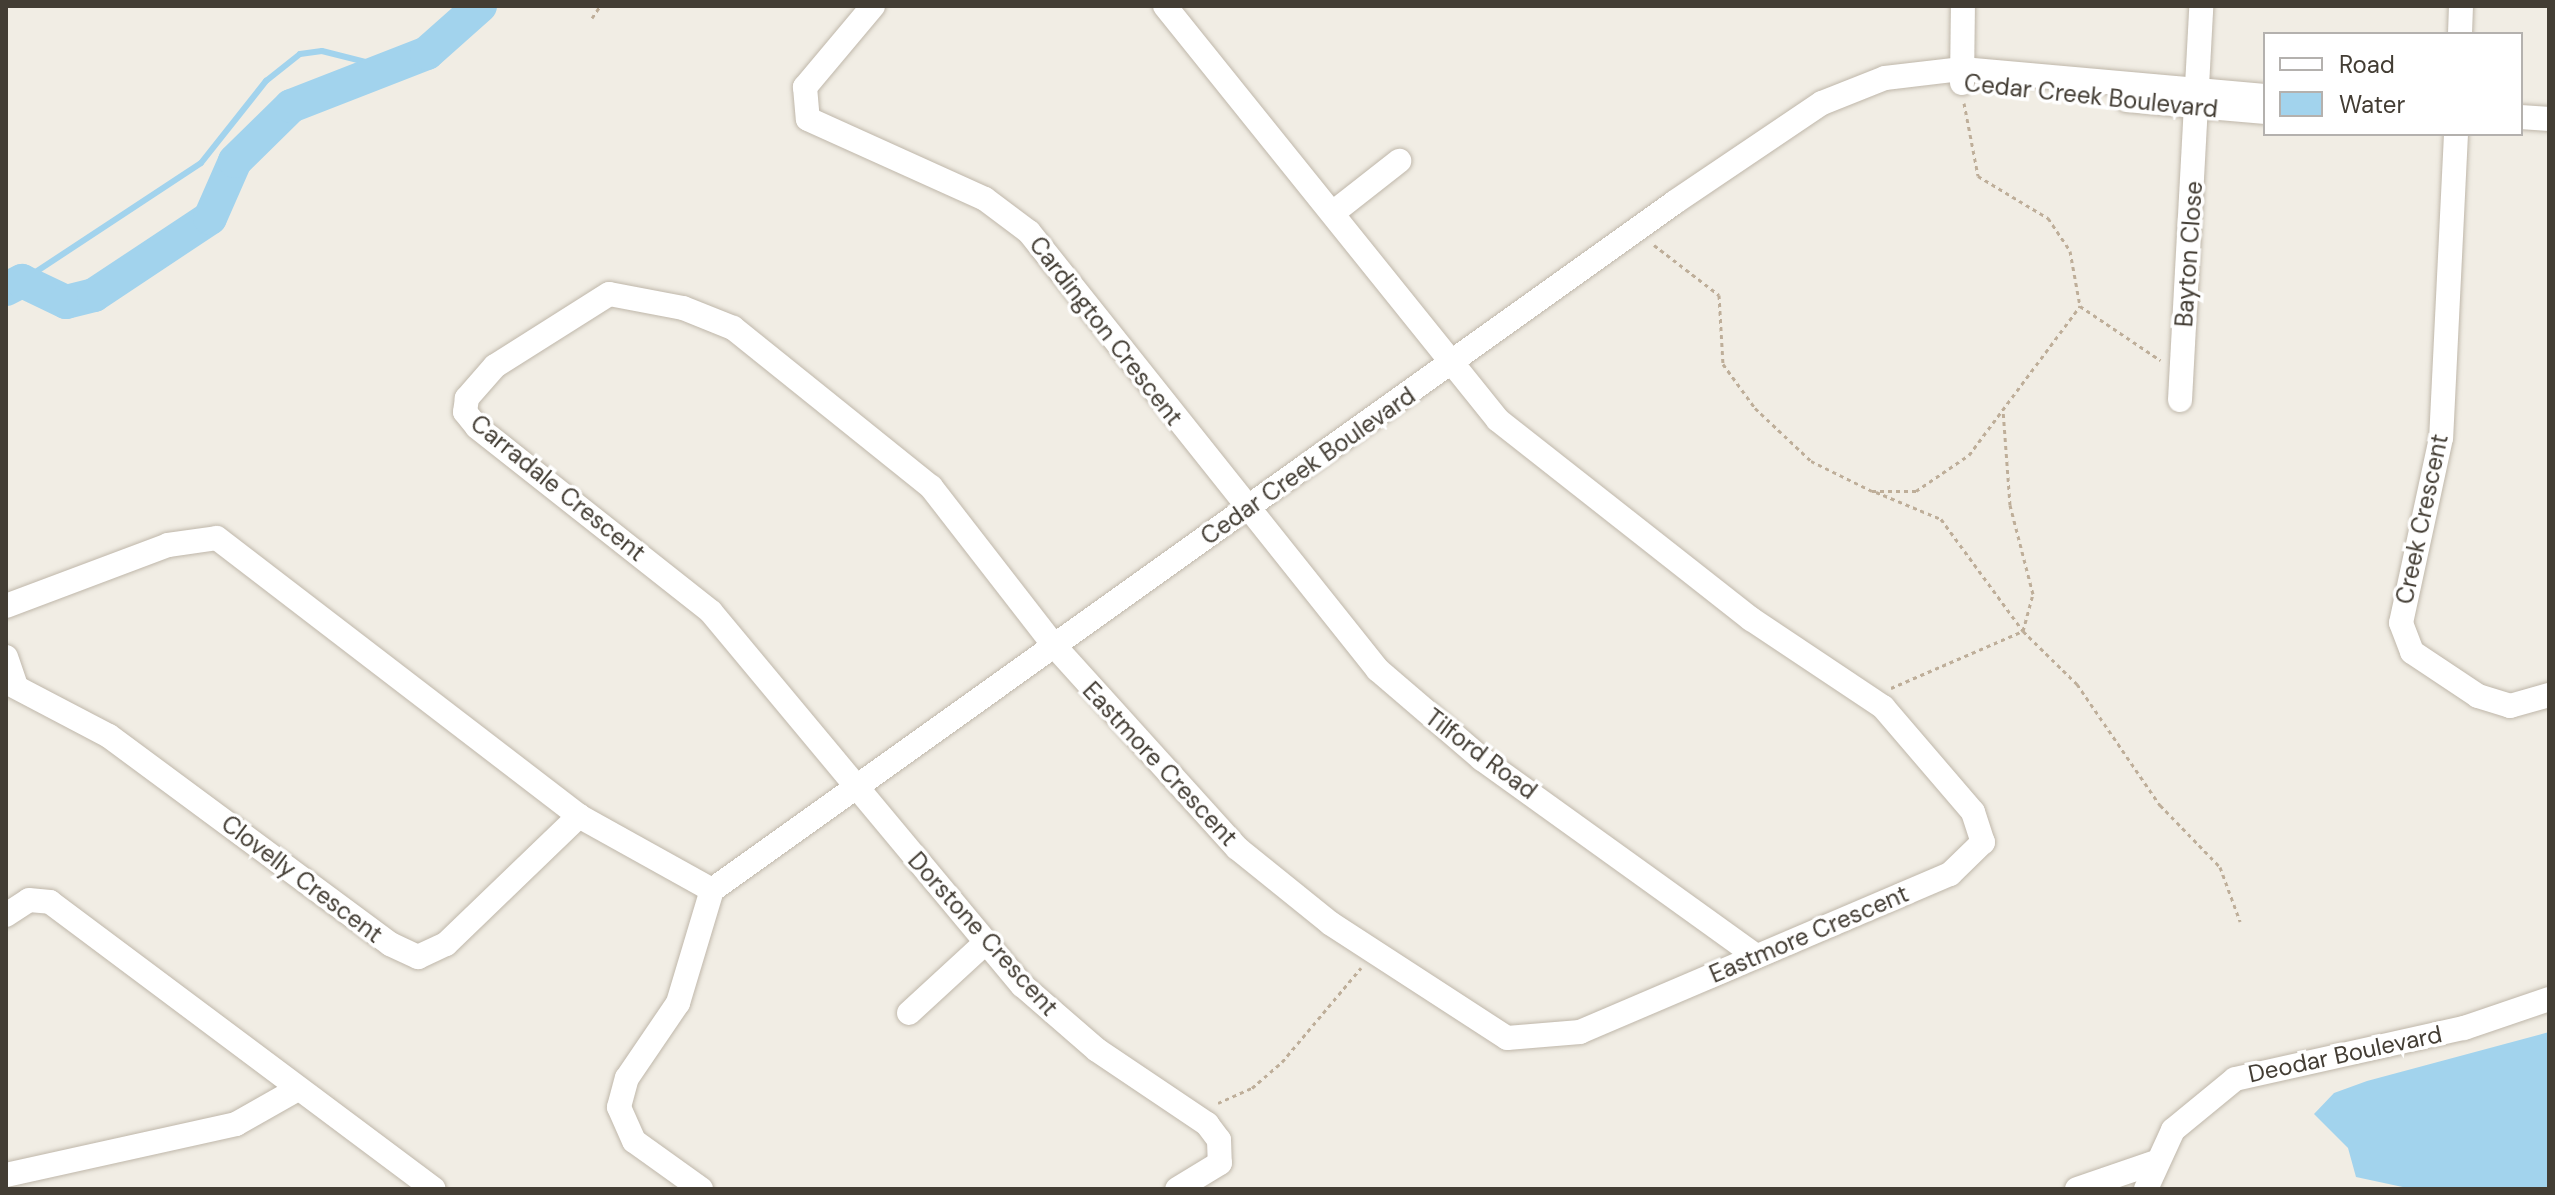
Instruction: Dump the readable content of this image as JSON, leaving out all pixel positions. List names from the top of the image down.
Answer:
{
  "streets": {
    "street": [
      "Cedar Creek Boulevard",
      "Bayton Close",
      "Cardington Crescent",
      "Carradale Crescent",
      "Creek Crescent",
      "Tilford Road",
      "Eastmore Crescent",
      "Clovelly Crescent",
      "Dorstone Crescent",
      "Deodar Boulevard"
    ]
  },
  "crossings": [
    ["Cedar Creek Boulevard", "Bayton Close"],
    ["Cedar Creek Boulevard", "Cardington Crescent"],
    ["Cedar Creek Boulevard", "Carradale Crescent"],
    ["Cedar Creek Boulevard", "Tilford Road"],
    ["Cedar Creek Boulevard", "Eastmore Crescent"],
    ["Cedar Creek Boulevard", "Dorstone Crescent"],
    ["Cardington Crescent", "Tilford Road"],
    ["Carradale Crescent", "Eastmore Crescent"],
    ["Carradale Crescent", "Dorstone Crescent"],
    ["Tilford Road", "Eastmore Crescent"]
  ],
  "legend": ["Road", "Water"]
}
